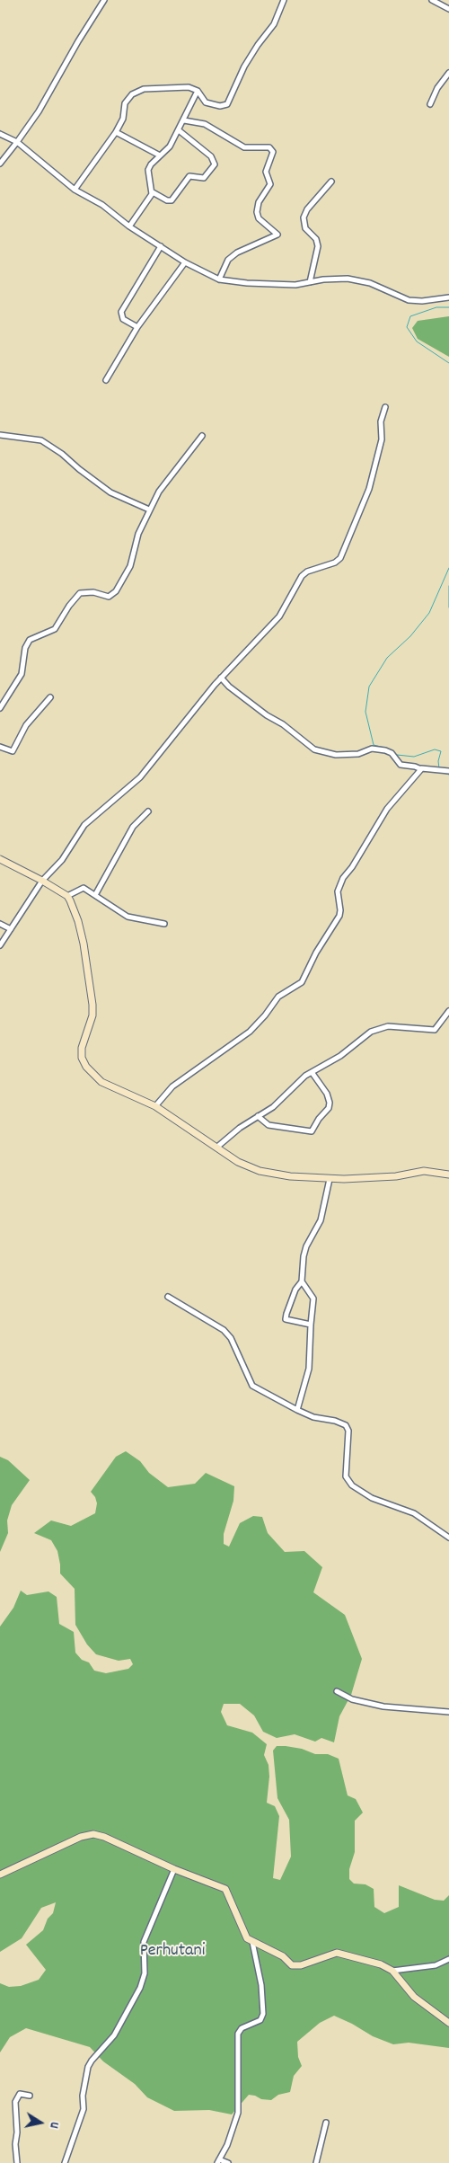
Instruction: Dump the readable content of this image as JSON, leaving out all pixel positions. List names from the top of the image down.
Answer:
{
  "parks": ["Perhutani"],
  "north": "right"
}
